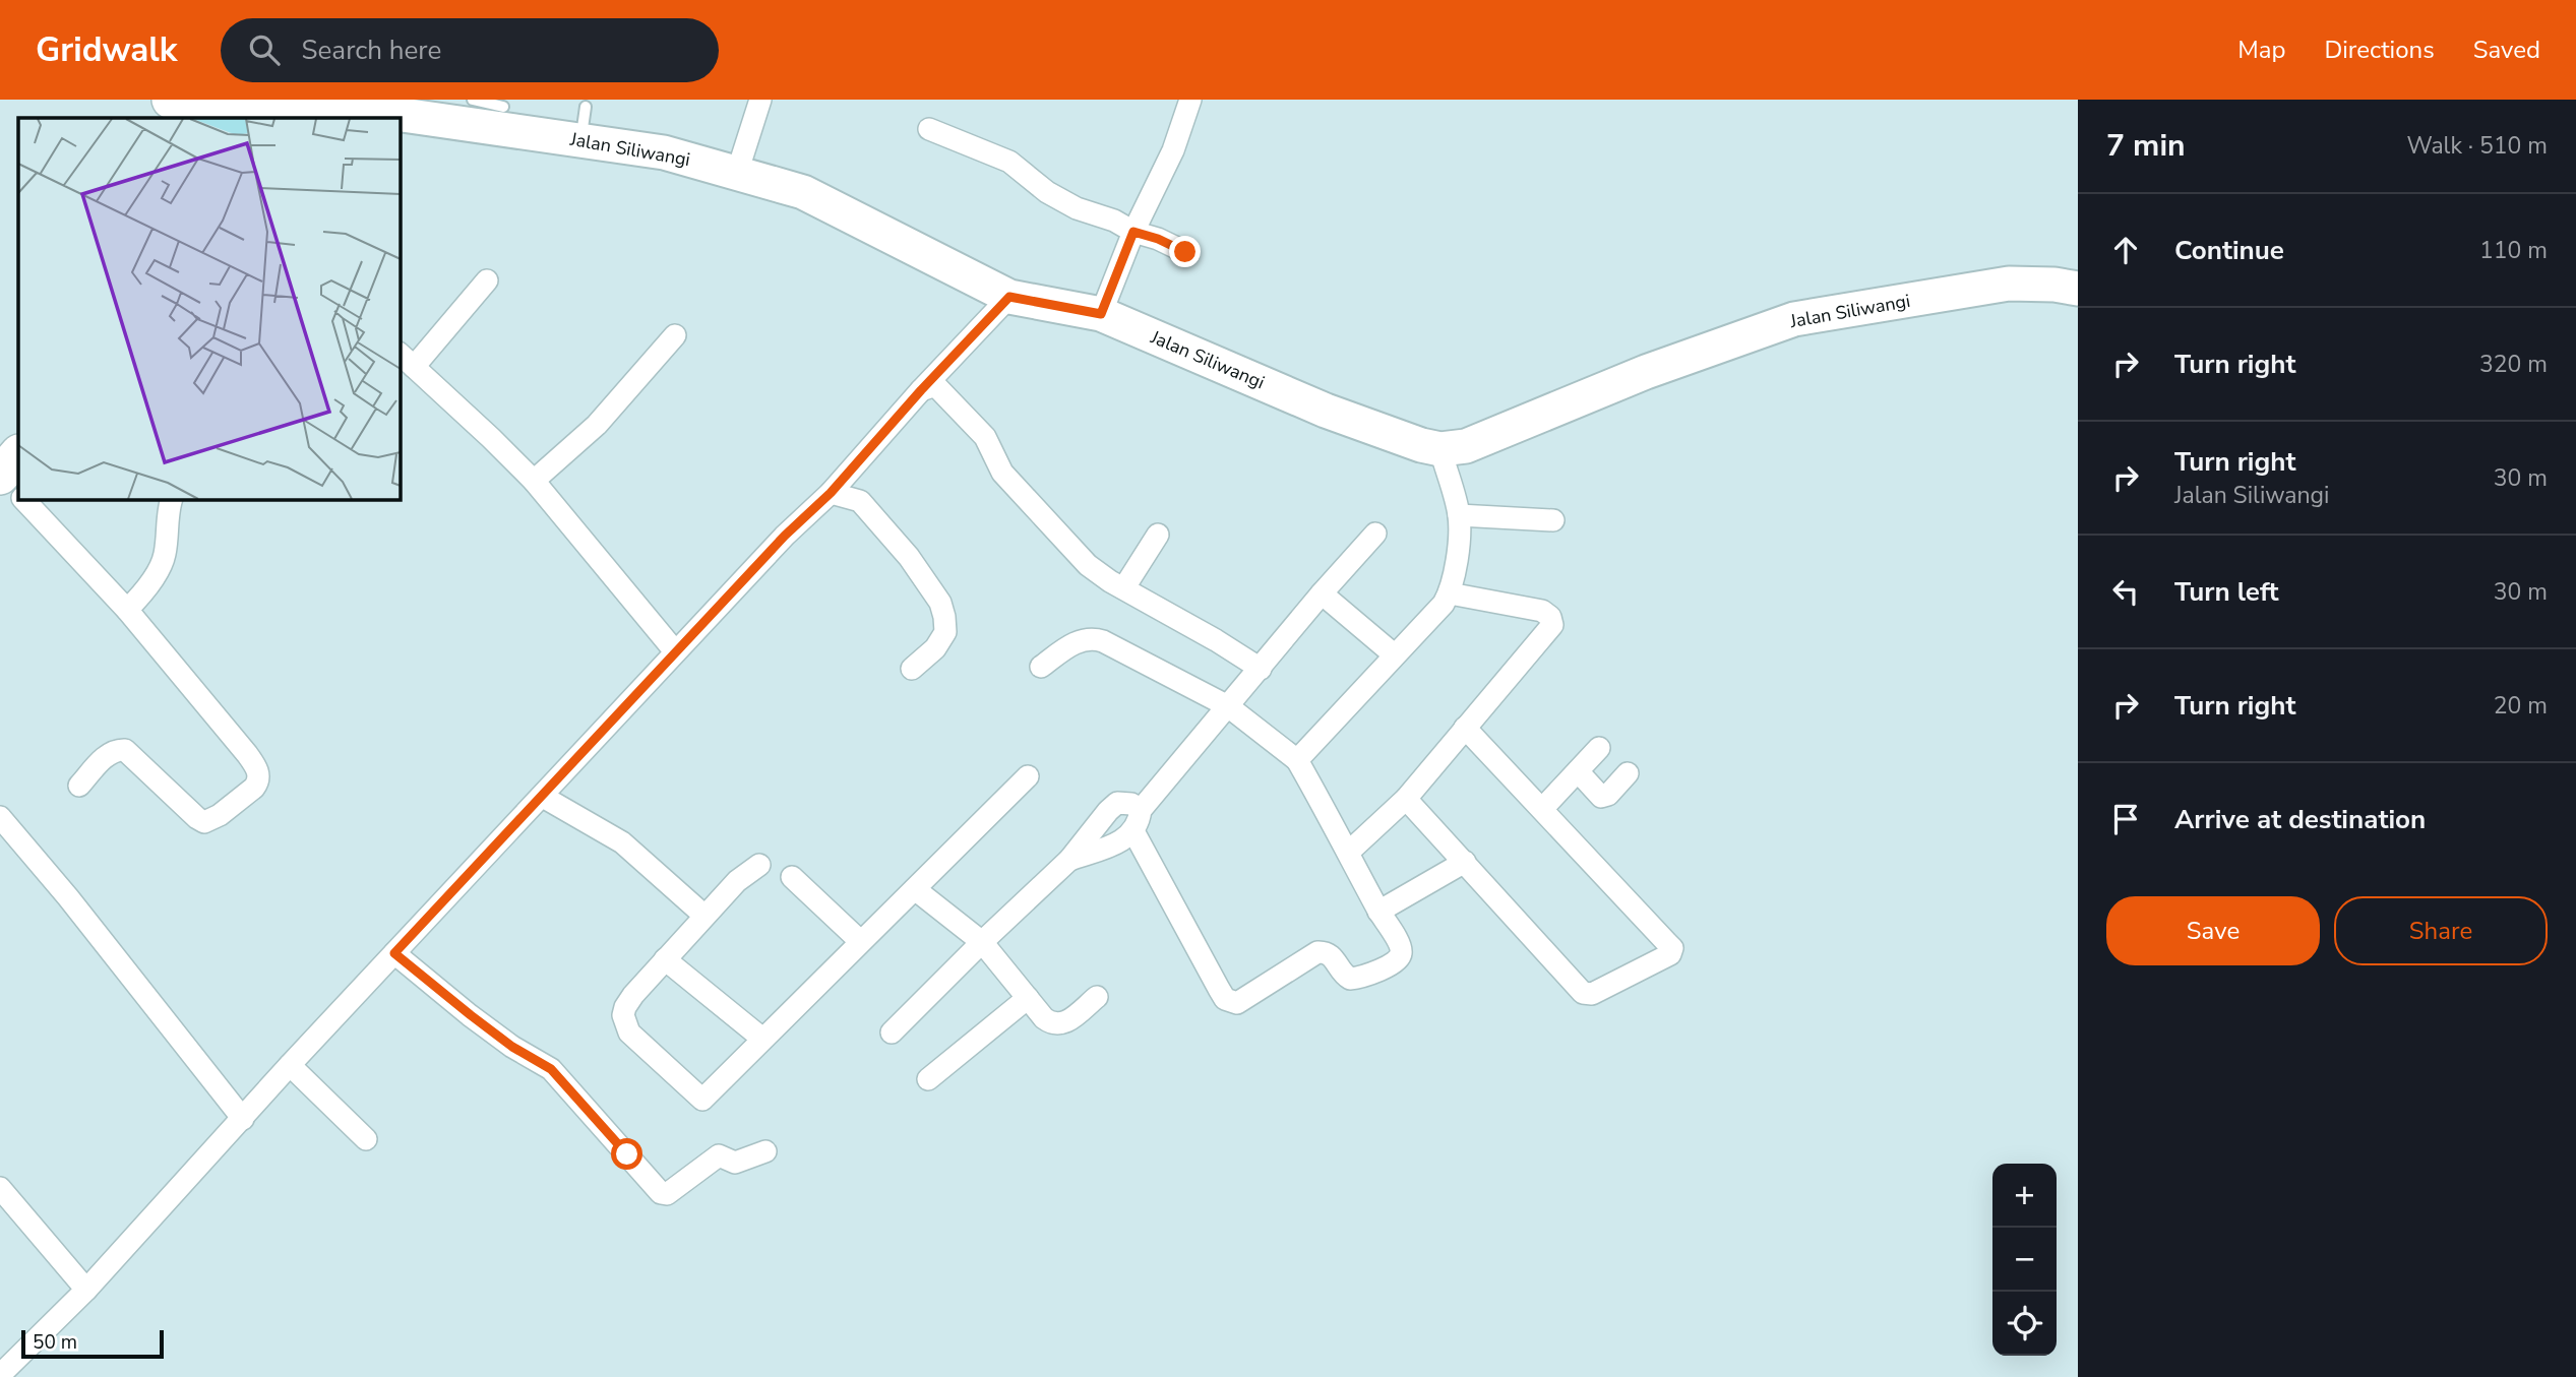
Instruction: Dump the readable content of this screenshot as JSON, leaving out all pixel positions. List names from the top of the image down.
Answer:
{
  "streets": {
    "main road": ["Jalan Siliwangi"]
  },
  "scale_bar": "50 m",
  "page": {
    "header": "Gridwalk",
    "search": "Search here",
    "nav": ["Map", "Directions", "Saved"],
    "heading": ["7 min", "Walk · 510 m"],
    "list": [
      ["Continue", "110 m"],
      ["Turn right", "320 m"],
      ["Turn right", "Jalan Siliwangi", "30 m"],
      ["Turn left", "30 m"],
      ["Turn right", "20 m"],
      "Arrive at destination"
    ],
    "buttons": ["Save", "Share"],
    "map_buttons": ["+", "−"],
    "scale": "50 m"
  }
}
